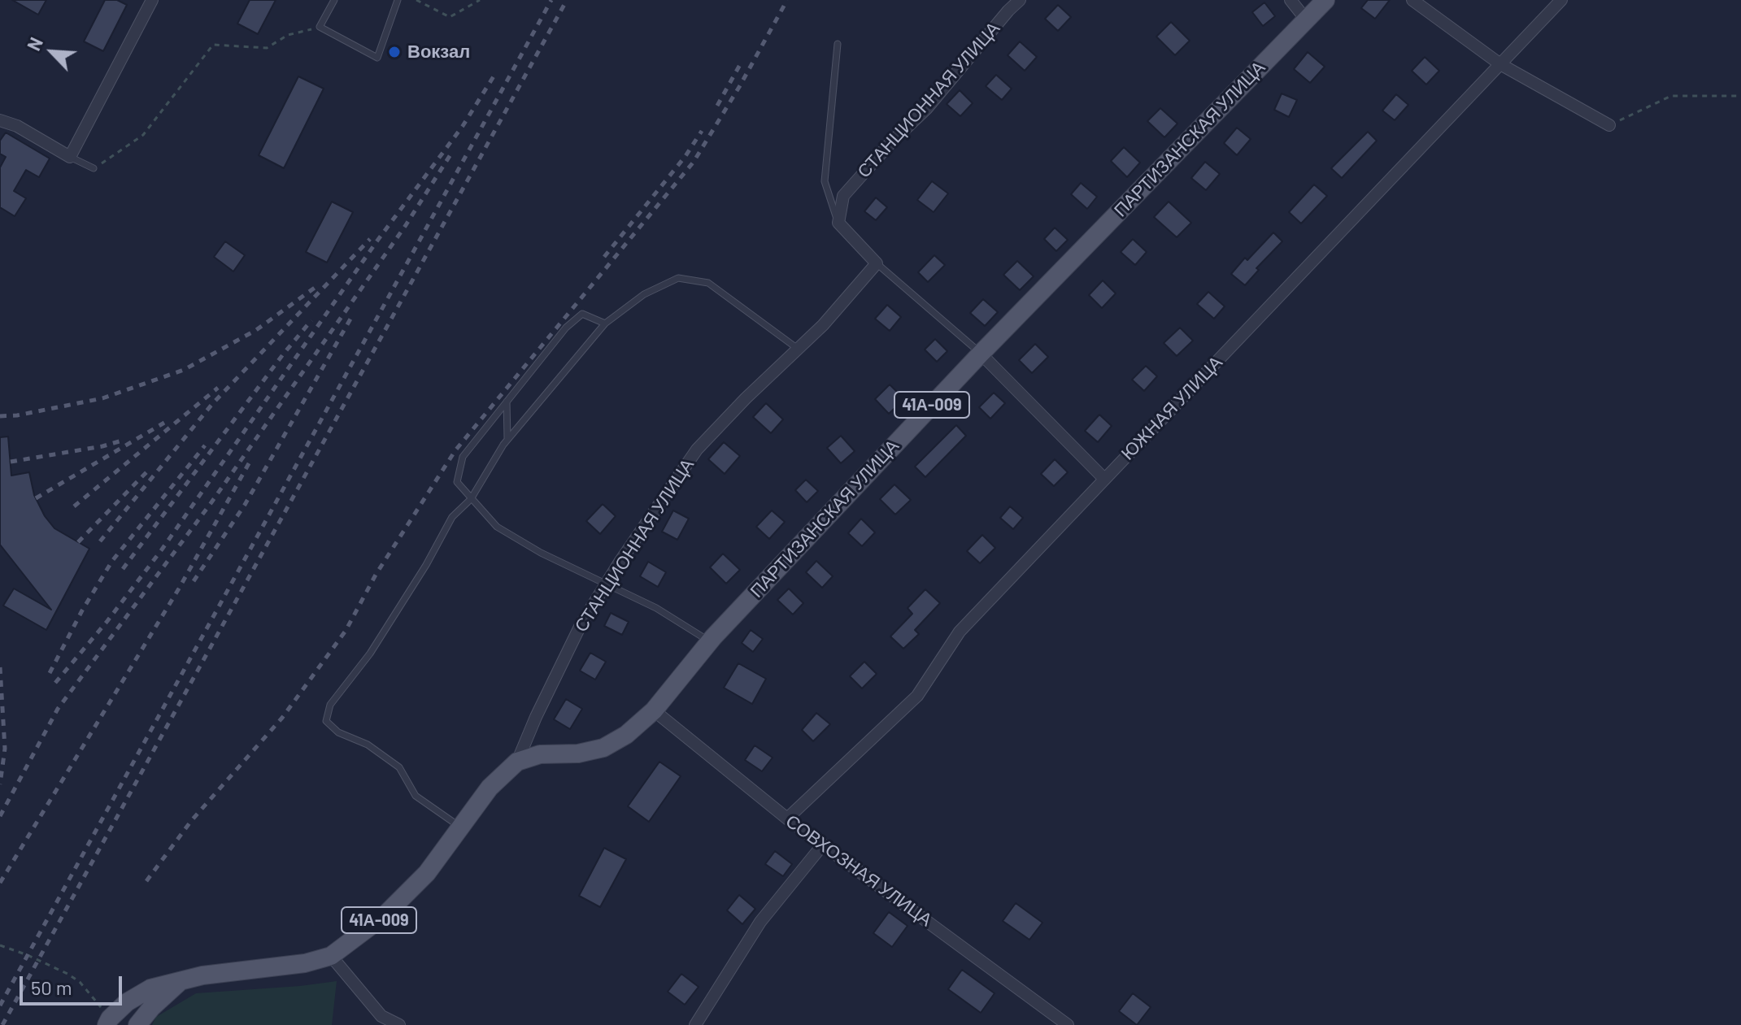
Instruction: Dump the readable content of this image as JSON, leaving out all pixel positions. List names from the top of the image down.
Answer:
{
  "streets": {
    "main road": ["СТАНЦИОННАЯ УЛИЦА", "ПАРТИЗАНСКАЯ УЛИЦА", "41А-009"],
    "street": ["ЮЖНАЯ УЛИЦА", "СОВХОЗНАЯ УЛИЦА"]
  },
  "crossings": [
    ["СТАНЦИОННАЯ УЛИЦА", "ПАРТИЗАНСКАЯ УЛИЦА"],
    ["ПАРТИЗАНСКАЯ УЛИЦА", "СОВХОЗНАЯ УЛИЦА"],
    ["ЮЖНАЯ УЛИЦА", "СОВХОЗНАЯ УЛИЦА"]
  ],
  "places": ["Вокзал"],
  "scale_bar": "50 m",
  "north": "top left"
}
